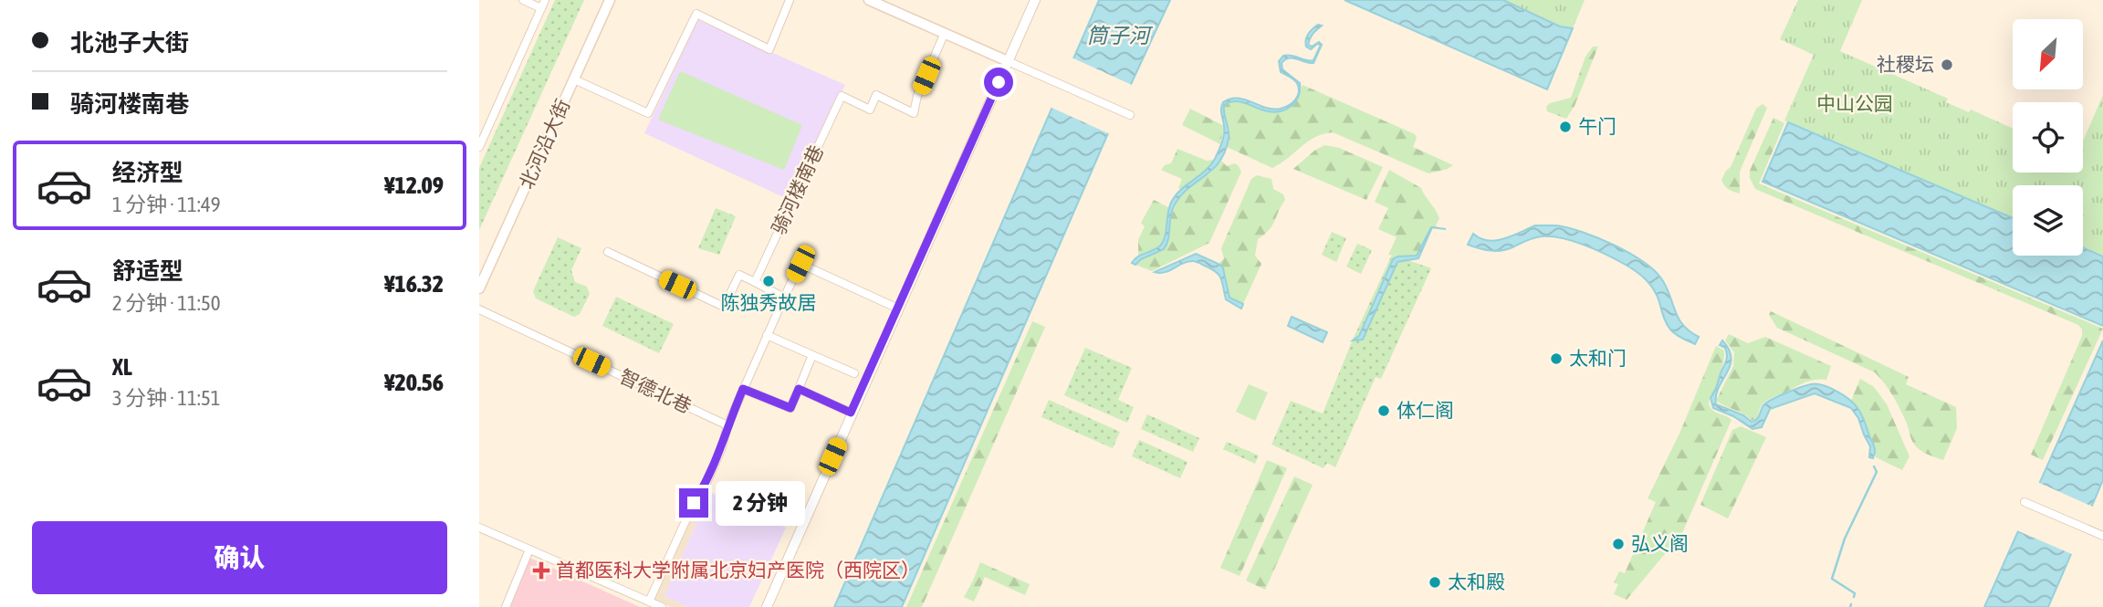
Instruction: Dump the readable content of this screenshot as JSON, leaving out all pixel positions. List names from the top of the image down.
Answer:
{
  "streets": {
    "main road": ["北河沿大街"],
    "street": ["骑河楼南巷", "智德北巷"]
  },
  "water": ["筒子河"],
  "parks": ["中山公园"],
  "places": {
    "other": [
      "社稷坛",
      "午门",
      "陈独秀故居",
      "太和门",
      "体仁阁",
      "弘义阁",
      "太和殿"
    ],
    "health": ["首都医科大学附属北京妇产医院（西院区）"]
  },
  "north": "bottom left",
  "page": {
    "banner": ["北池子大街", "骑河楼南巷"],
    "list": [
      {
        "name": "经济型",
        "note": "1 分钟 · 11:49",
        "value": "¥12.09"
      },
      {
        "name": "舒适型",
        "note": "2 分钟 · 11:50",
        "value": "¥16.32"
      },
      {
        "name": "XL",
        "note": "3 分钟 · 11:51",
        "value": "¥20.56"
      }
    ],
    "bubble": "2 分钟",
    "buttons": "确认"
  }
}
